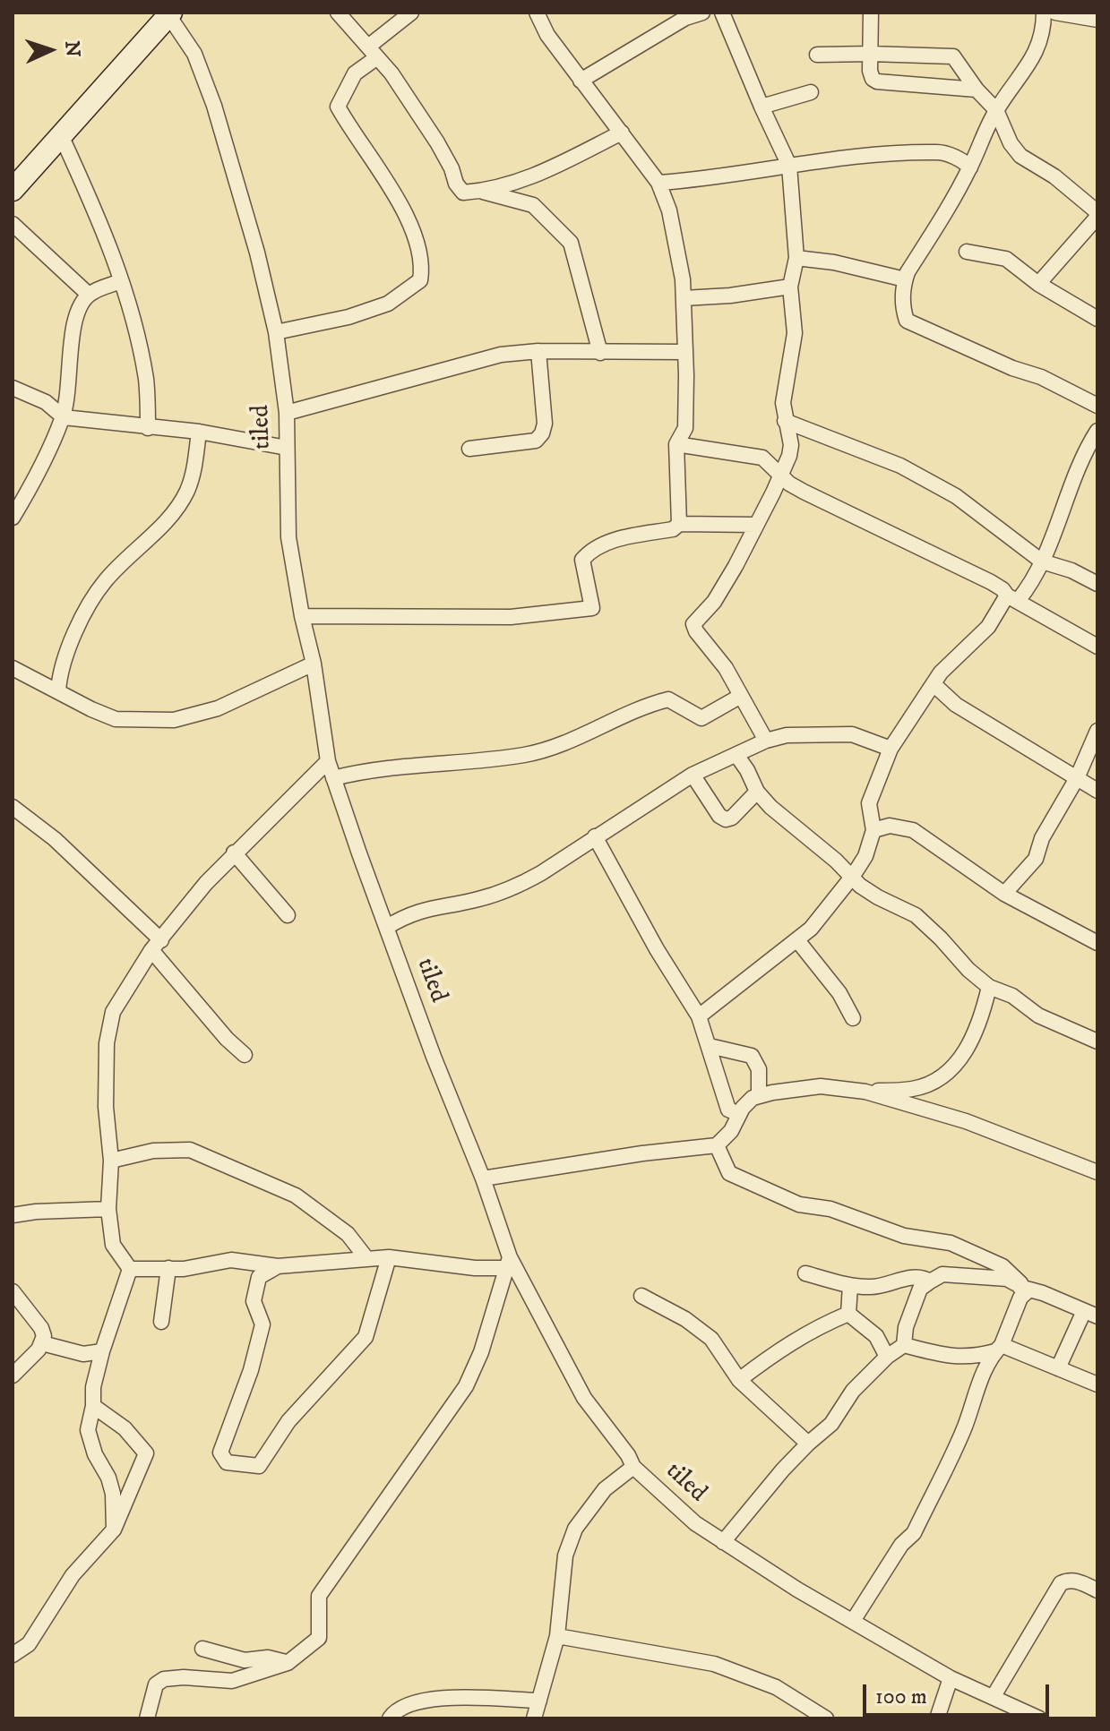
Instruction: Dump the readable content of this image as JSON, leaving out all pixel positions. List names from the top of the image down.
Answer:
{
  "streets": {
    "street": ["tiled"]
  },
  "scale_bar": "100 m",
  "north": "right"
}
